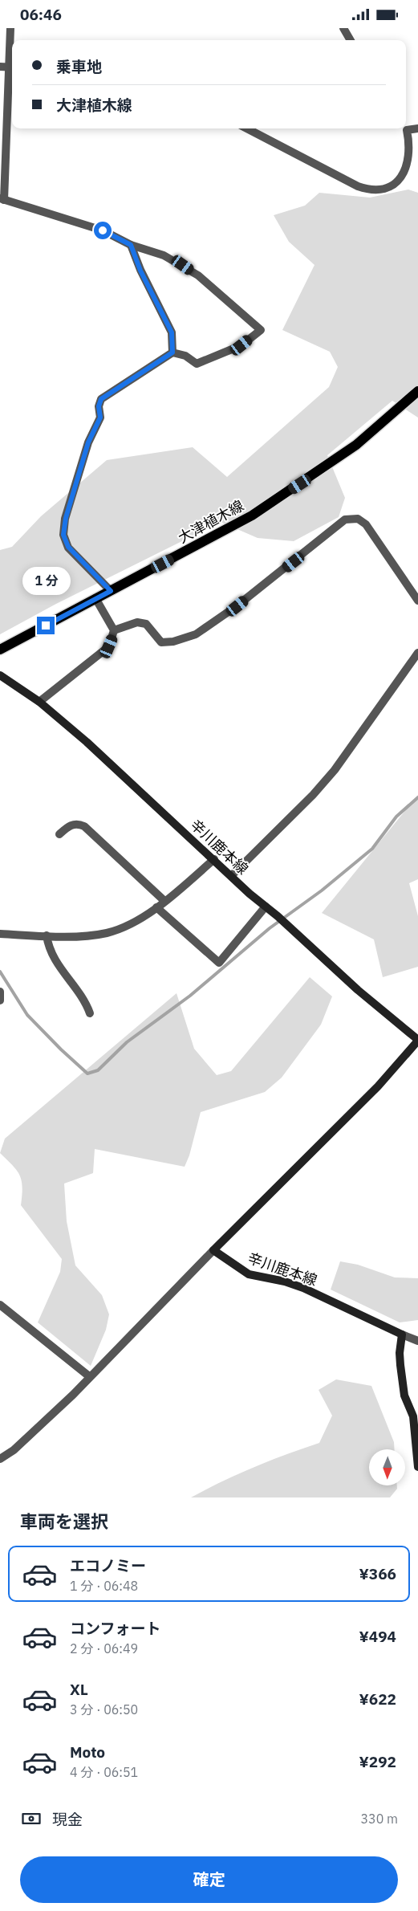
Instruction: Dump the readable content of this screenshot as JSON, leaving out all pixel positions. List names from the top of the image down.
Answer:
{
  "streets": {
    "main road": ["大津植木線", "辛川鹿本線"]
  },
  "north": "bottom",
  "page": {
    "status": "06:46",
    "banner": ["乗車地", "大津植木線"],
    "bubble": "1 分",
    "heading": "車両を選択",
    "list": [
      {
        "name": "エコノミー",
        "note": "1 分 · 06:48",
        "value": "¥366"
      },
      {
        "name": "コンフォート",
        "note": "2 分 · 06:49",
        "value": "¥494"
      },
      {
        "name": "XL",
        "note": "3 分 · 06:50",
        "value": "¥622"
      },
      {
        "name": "Moto",
        "note": "4 分 · 06:51",
        "value": "¥292"
      }
    ],
    "pay": ["現金", "330 m"],
    "buttons": "確定"
  }
}
